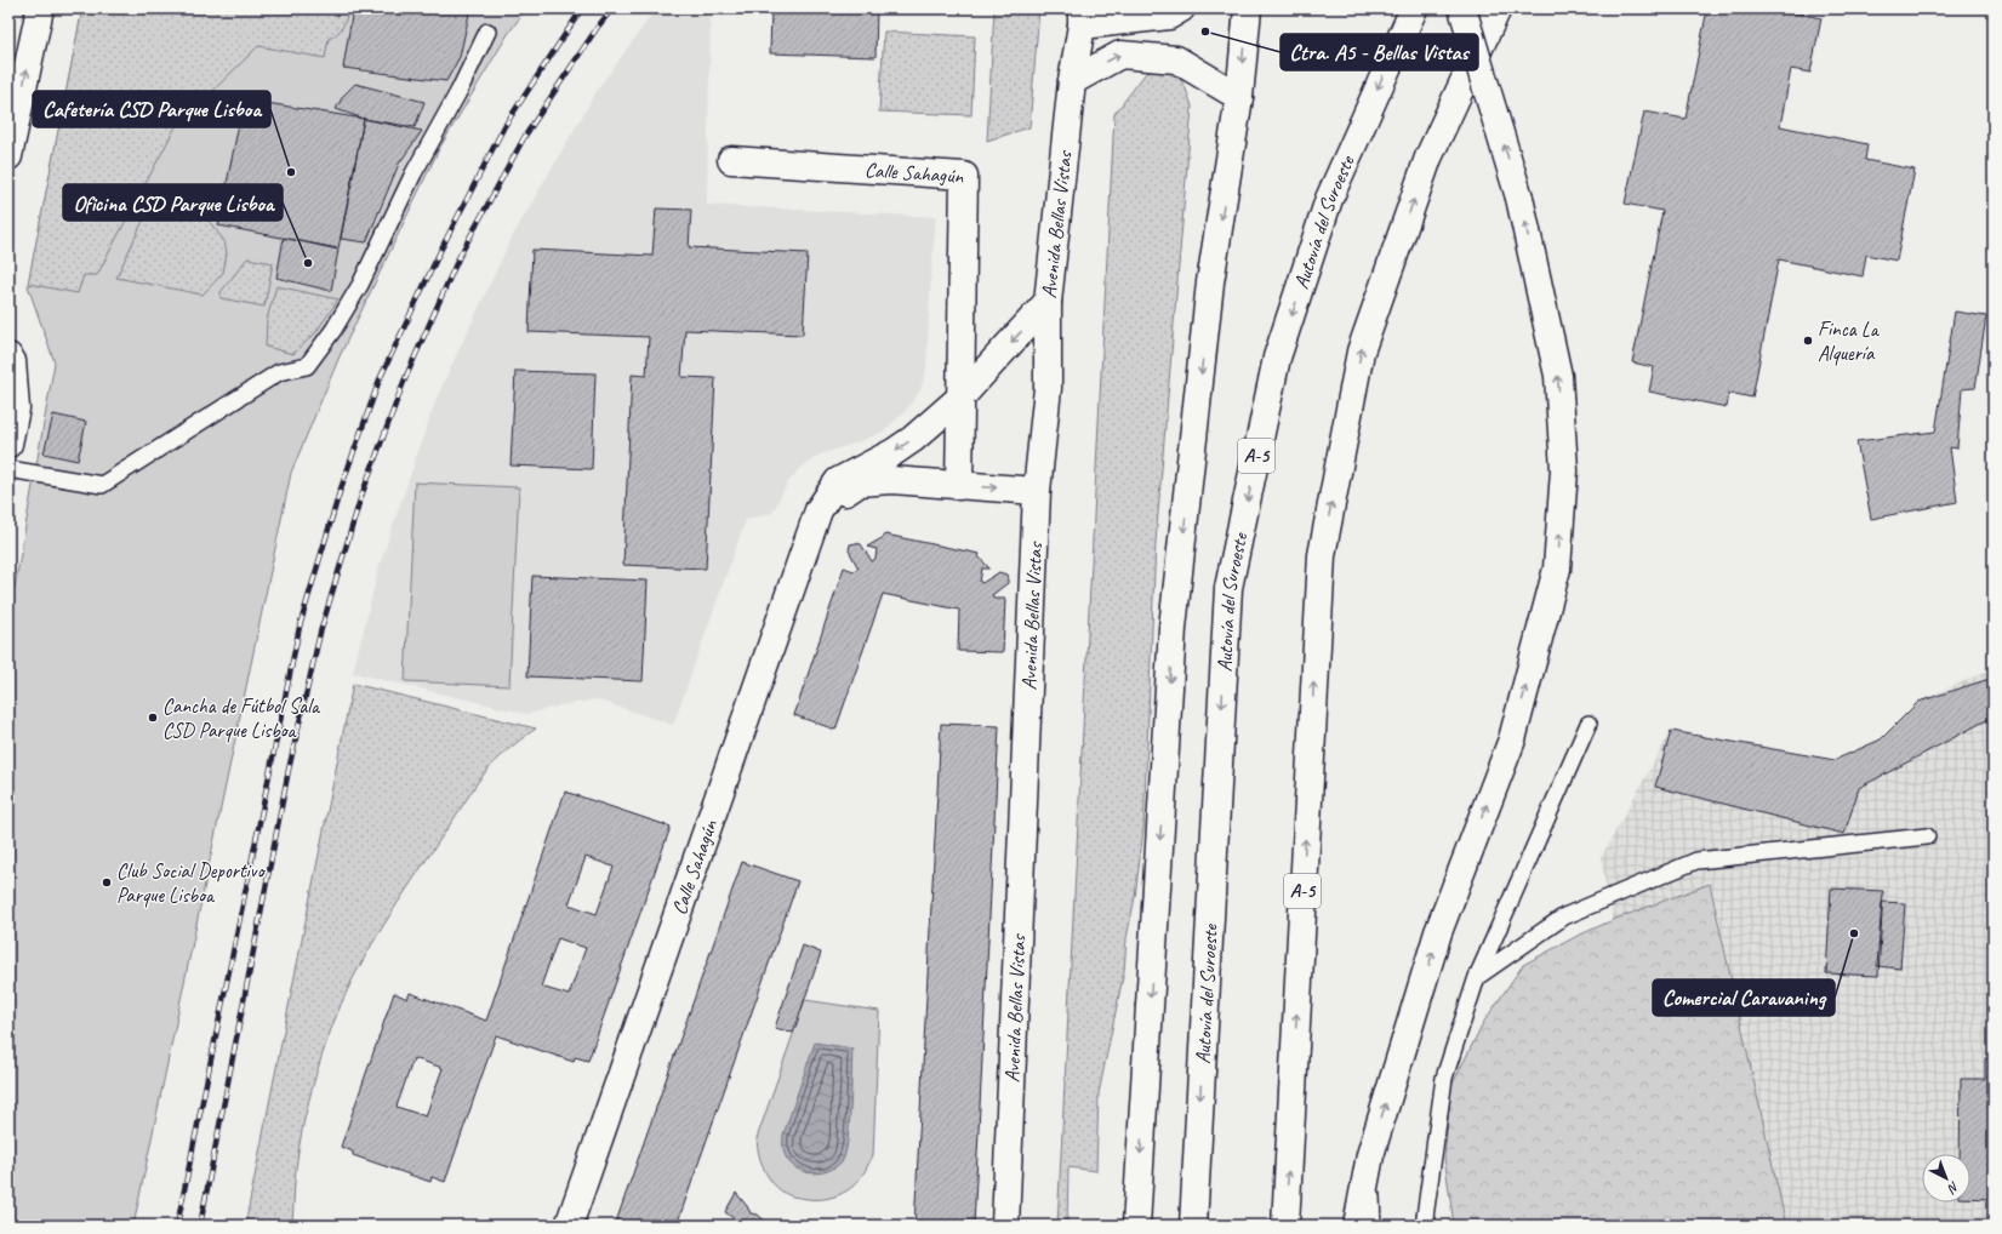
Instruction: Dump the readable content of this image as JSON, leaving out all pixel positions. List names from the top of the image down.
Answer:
{
  "streets": {
    "main road": [
      "Calle Sahagún",
      "Autovía del Suroeste",
      "Avenida Bellas Vistas",
      "A-5"
    ]
  },
  "crossings": [
    ["Calle Sahagún", "Avenida Bellas Vistas"]
  ],
  "places": [
    "Ctra. A5 - Bellas Vistas",
    "Cafetería CSD Parque Lisboa",
    "Oficina CSD Parque Lisboa",
    "Finca La Alquería",
    "Cancha de Fútbol Sala CSD Parque Lisboa",
    "Club Social Deportivo Parque Lisboa",
    "Comercial Caravaning"
  ],
  "north": "bottom right"
}
